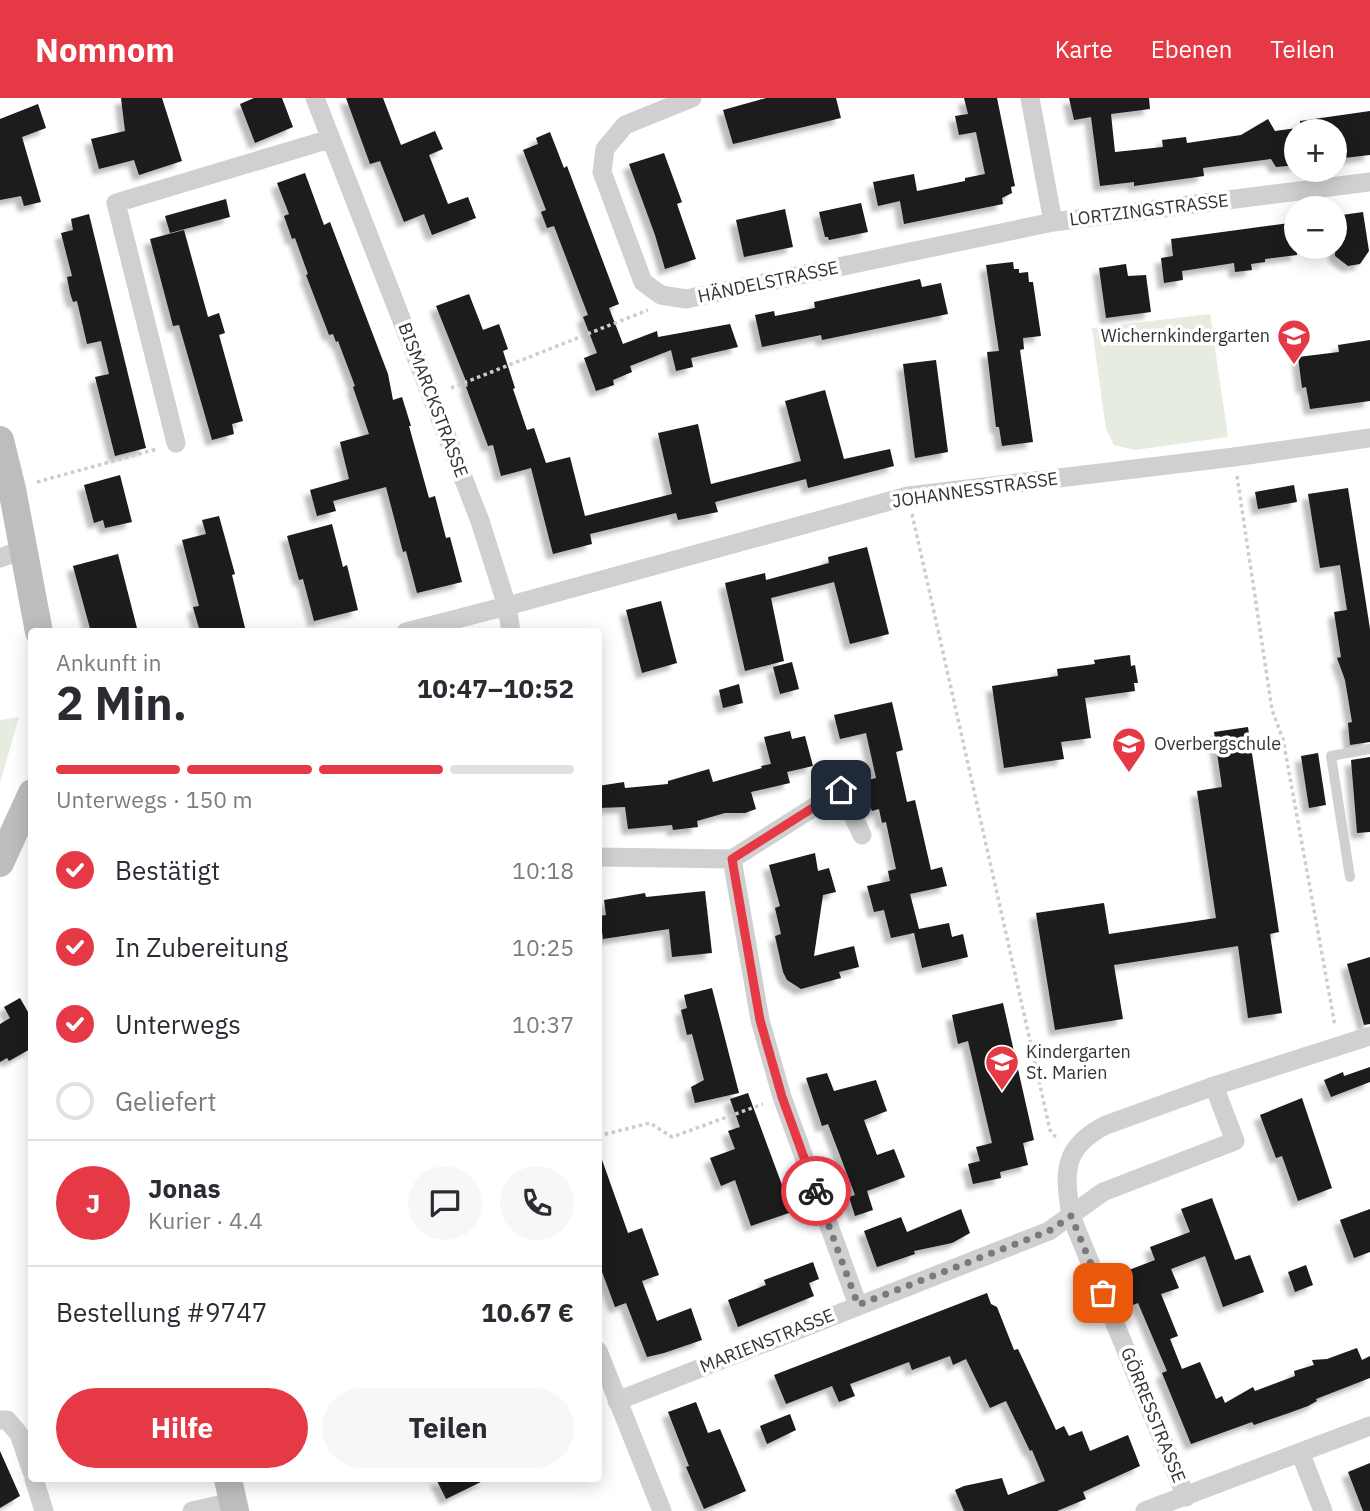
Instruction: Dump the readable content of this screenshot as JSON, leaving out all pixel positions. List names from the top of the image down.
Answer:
{
  "streets": {
    "street": [
      "LORTZINGSTRASSE",
      "HÄNDELSTRASSE",
      "BISMARCKSTRASSE",
      "JOHANNESSTRASSE",
      "MARIENSTRASSE",
      "GÖRRESSTRASSE"
    ]
  },
  "crossings": [
    ["LORTZINGSTRASSE", "HÄNDELSTRASSE"],
    ["BISMARCKSTRASSE", "JOHANNESSTRASSE"],
    ["MARIENSTRASSE", "GÖRRESSTRASSE"]
  ],
  "places": {
    "school or university": ["Wichernkindergarten", "Overbergschule", "Kindergarten St. Marien"]
  },
  "page": {
    "header": "Nomnom",
    "nav": ["Karte", "Ebenen", "Teilen"],
    "map_buttons": ["+", "−"],
    "heading": ["2 Min.", "Ankunft in", "10:47–10:52"],
    "panel": [
      "Jonas",
      "Kurier · 4.4",
      "Bestellung #9747",
      "10.67 €"
    ],
    "bar": "Unterwegs · 150 m",
    "list": [
      ["Bestätigt", "10:18"],
      ["In Zubereitung", "10:25"],
      ["Unterwegs", "10:37"],
      "Geliefert"
    ],
    "round": "J",
    "buttons": ["Hilfe", "Teilen"]
  }
}
